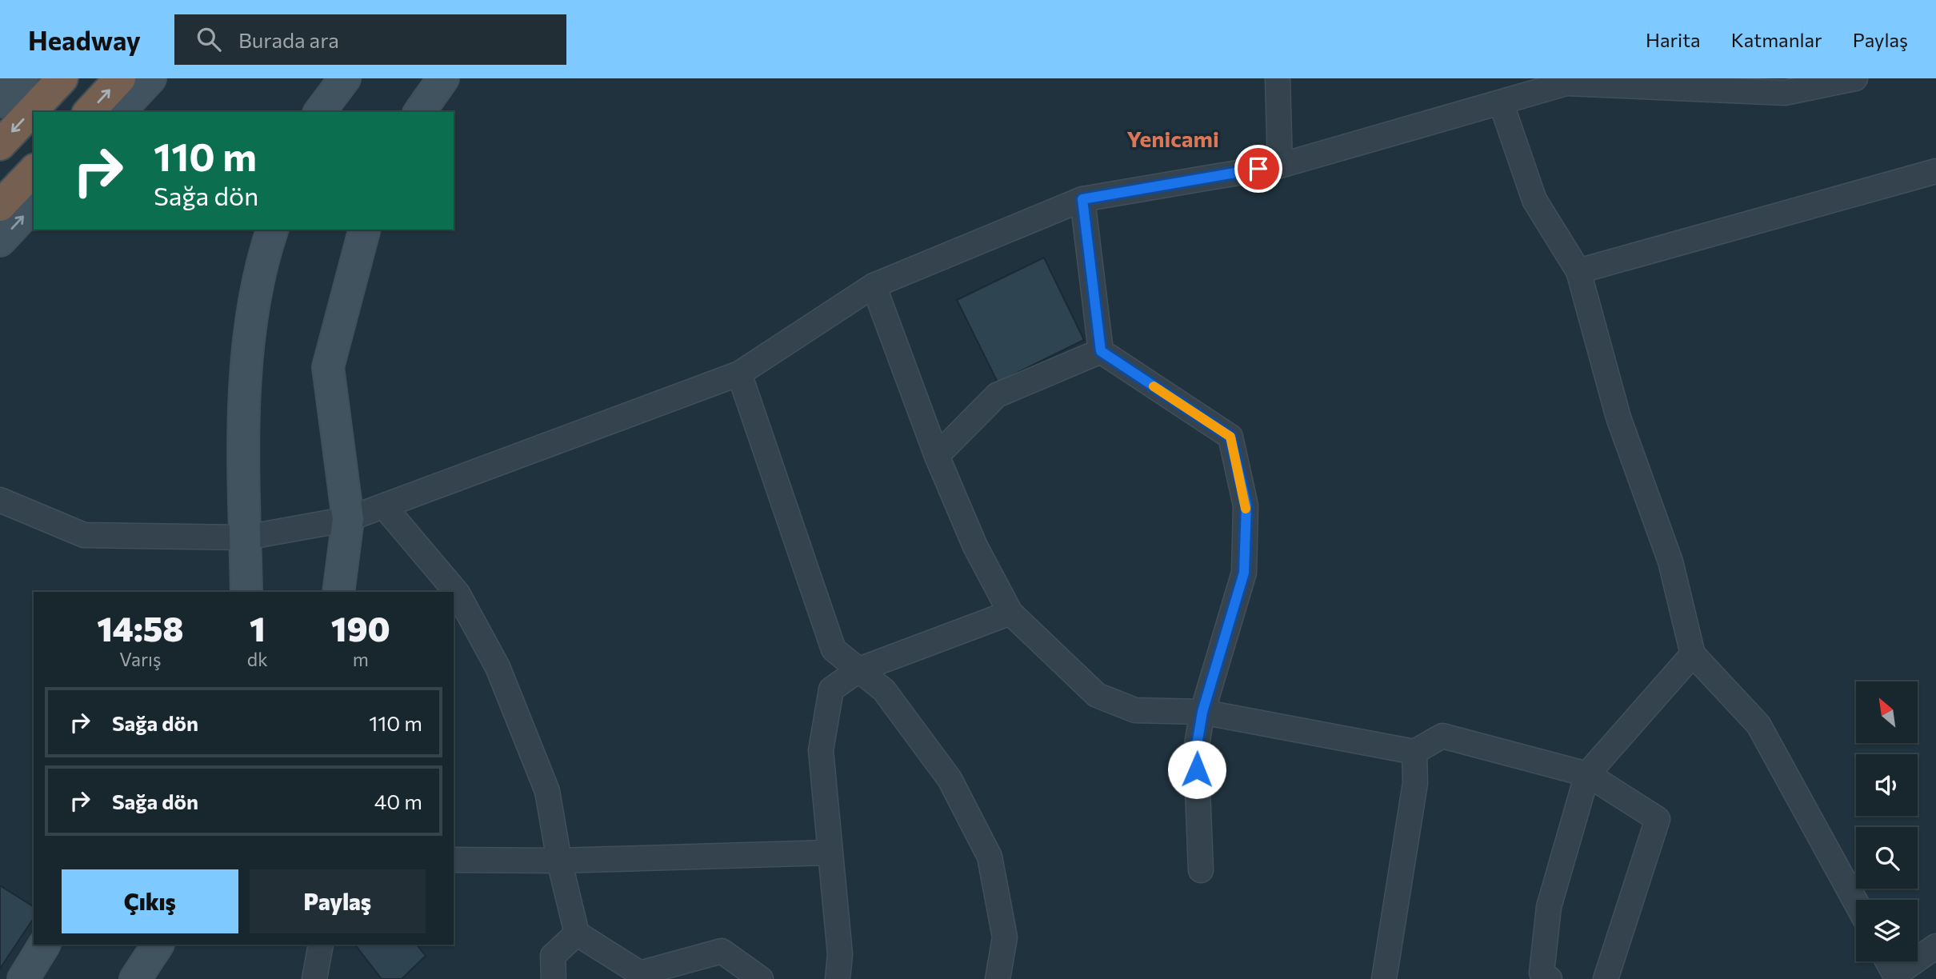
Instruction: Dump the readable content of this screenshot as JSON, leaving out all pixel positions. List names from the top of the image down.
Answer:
{
  "districts": ["Yenicami"],
  "north": "top left",
  "page": {
    "header": "Headway",
    "search": "Burada ara",
    "nav": ["Harita", "Katmanlar", "Paylaş"],
    "turn": ["110 m", "Sağa dön"],
    "eta": [
      "14:58",
      "Varış",
      "1",
      "dk",
      "190",
      "m"
    ],
    "list": [
      {
        "name": "Sağa dön",
        "value": "110 m"
      },
      {
        "name": "Sağa dön",
        "value": "40 m"
      }
    ],
    "buttons": ["Çıkış", "Paylaş"]
  }
}
